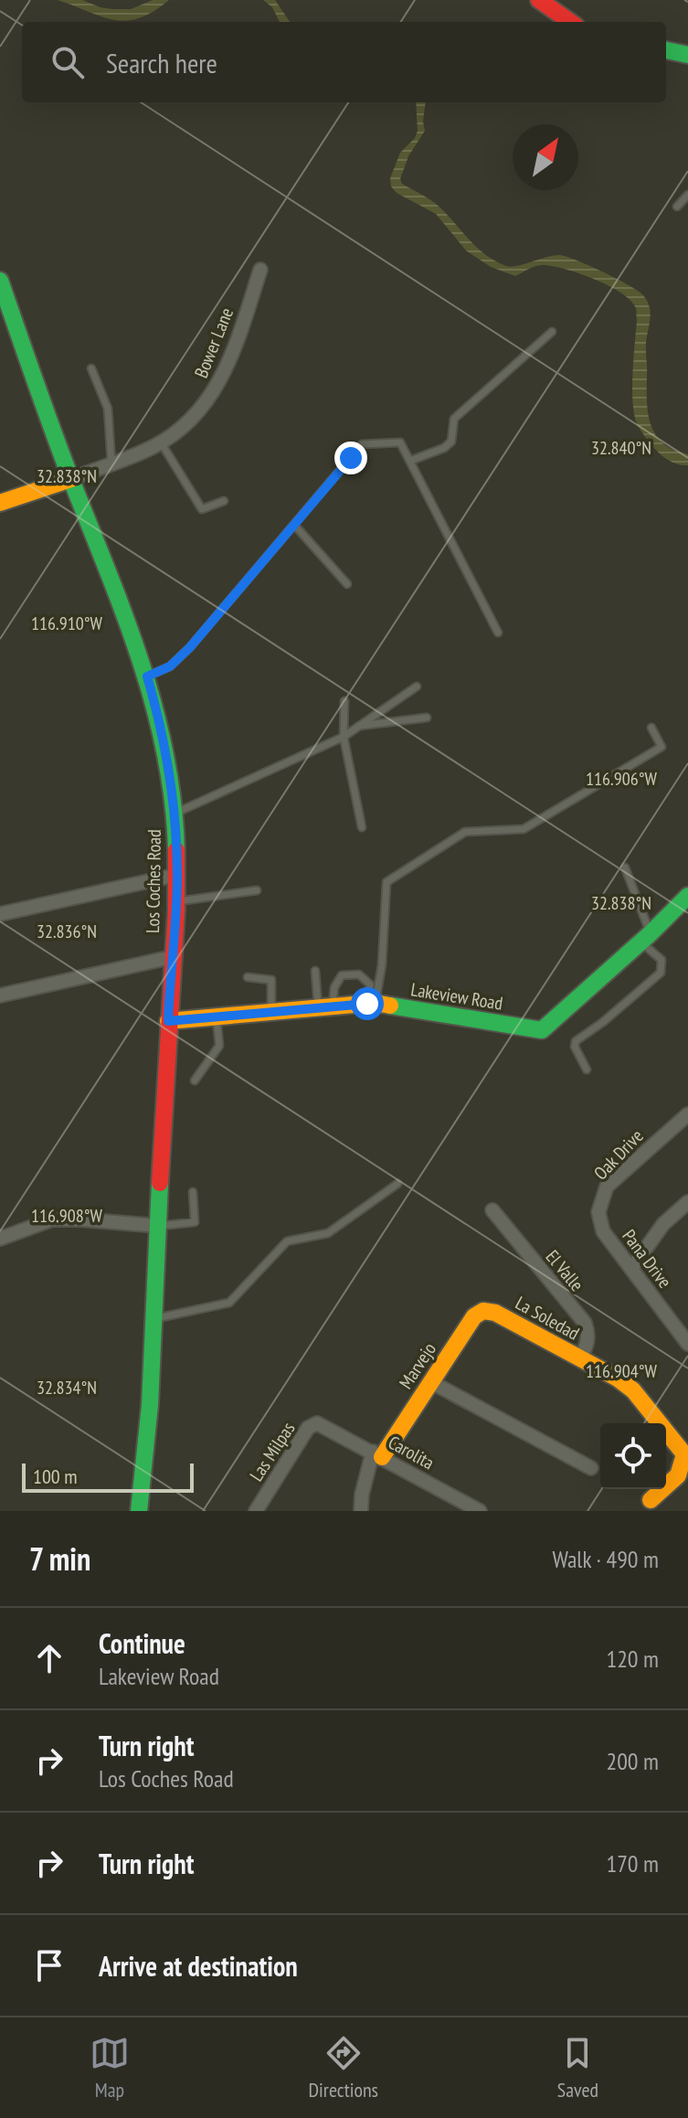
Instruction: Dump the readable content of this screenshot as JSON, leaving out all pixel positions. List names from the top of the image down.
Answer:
{
  "streets": {
    "main road": [
      "Los Coches Road",
      "Lakeview Road",
      "La Soledad",
      "Marvejo"
    ],
    "street": [
      "Bower Lane",
      "Oak Drive",
      "Pana Drive",
      "El Valle",
      "Las Milpas",
      "Carolita"
    ]
  },
  "crossings": [
    ["Bower Lane", "Los Coches Road"],
    ["Los Coches Road", "Lakeview Road"],
    ["Oak Drive", "Pana Drive"],
    ["El Valle", "La Soledad"],
    ["La Soledad", "Marvejo"],
    ["Marvejo", "Carolita"],
    ["Las Milpas", "Carolita"]
  ],
  "scale_bar": "100 m",
  "north": "top right",
  "page": {
    "search": "Search here",
    "scale": "100 m",
    "heading": ["7 min", "Walk · 490 m"],
    "list": [
      ["Continue", "Lakeview Road", "120 m"],
      ["Turn right", "Los Coches Road", "200 m"],
      ["Turn right", "170 m"],
      "Arrive at destination"
    ],
    "nav": ["Map", "Directions", "Saved"]
  },
  "coordinates": [
    "32.840°N",
    "32.838°N",
    "116.910°W",
    "116.906°W",
    "32.836°N",
    "116.908°W",
    "116.904°W",
    "32.834°N"
  ]
}
